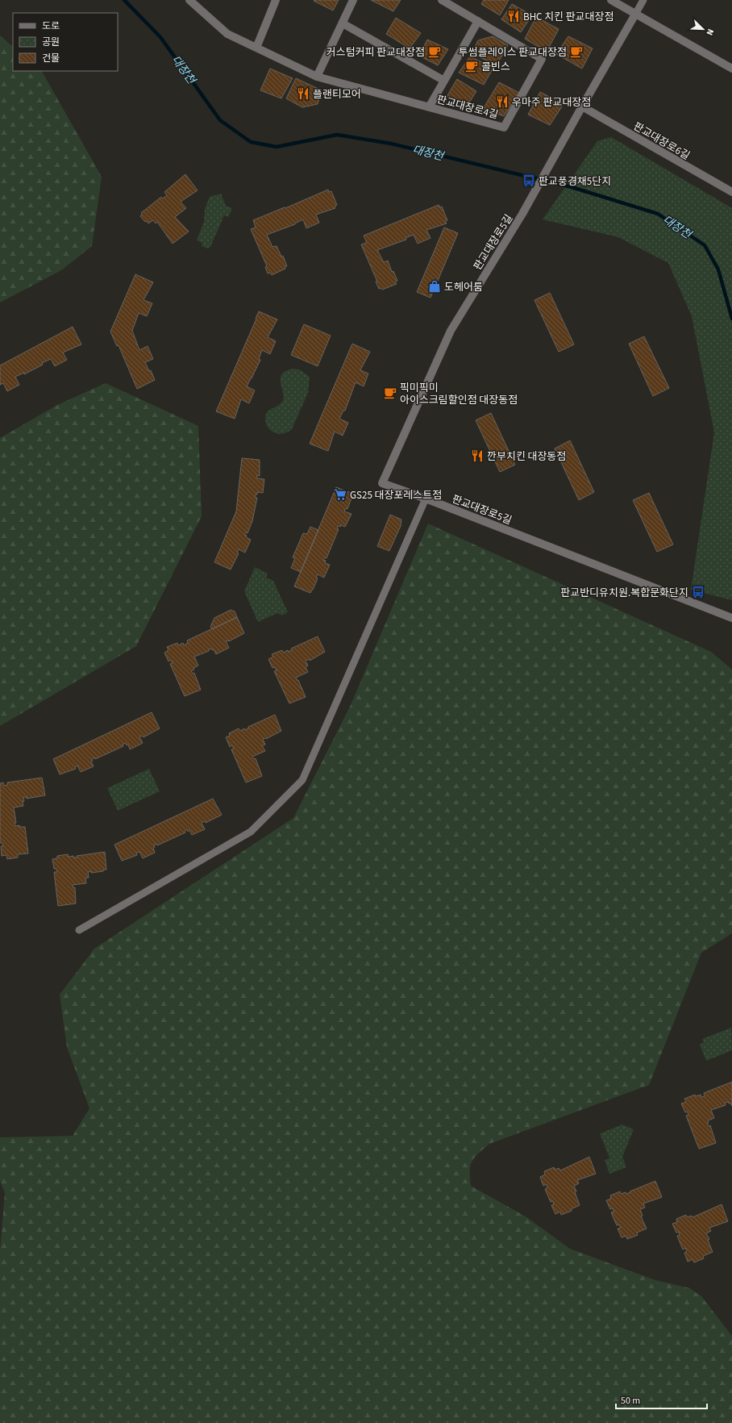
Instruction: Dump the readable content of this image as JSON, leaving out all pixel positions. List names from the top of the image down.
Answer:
{
  "streets": {
    "street": ["판교대장로4길", "판교대장로6길", "판교대장로5길"]
  },
  "crossings": [
    ["판교대장로6길", "판교대장로5길"]
  ],
  "water": ["대장천"],
  "places": {
    "restaurant": [
      "BHC 치킨 판교대장점",
      "플랜티모어",
      "우마주 판교대장점",
      "깐부치킨 대장동점"
    ],
    "cafe": [
      "커스텀커피 판교대장점",
      "투썸플레이스 판교대장점",
      "콜빈스",
      "픽미픽미 아이스크림할인점 대장동점"
    ],
    "bus stop": ["판교풍경채5단지", "판교반디유치원.복합문화단지"],
    "shop": ["도헤어룸"],
    "supermarket": ["GS25 대장포레스트점"]
  },
  "legend": ["도로", "공원", "건물"],
  "scale_bar": "50 m",
  "north": "bottom right"
}
